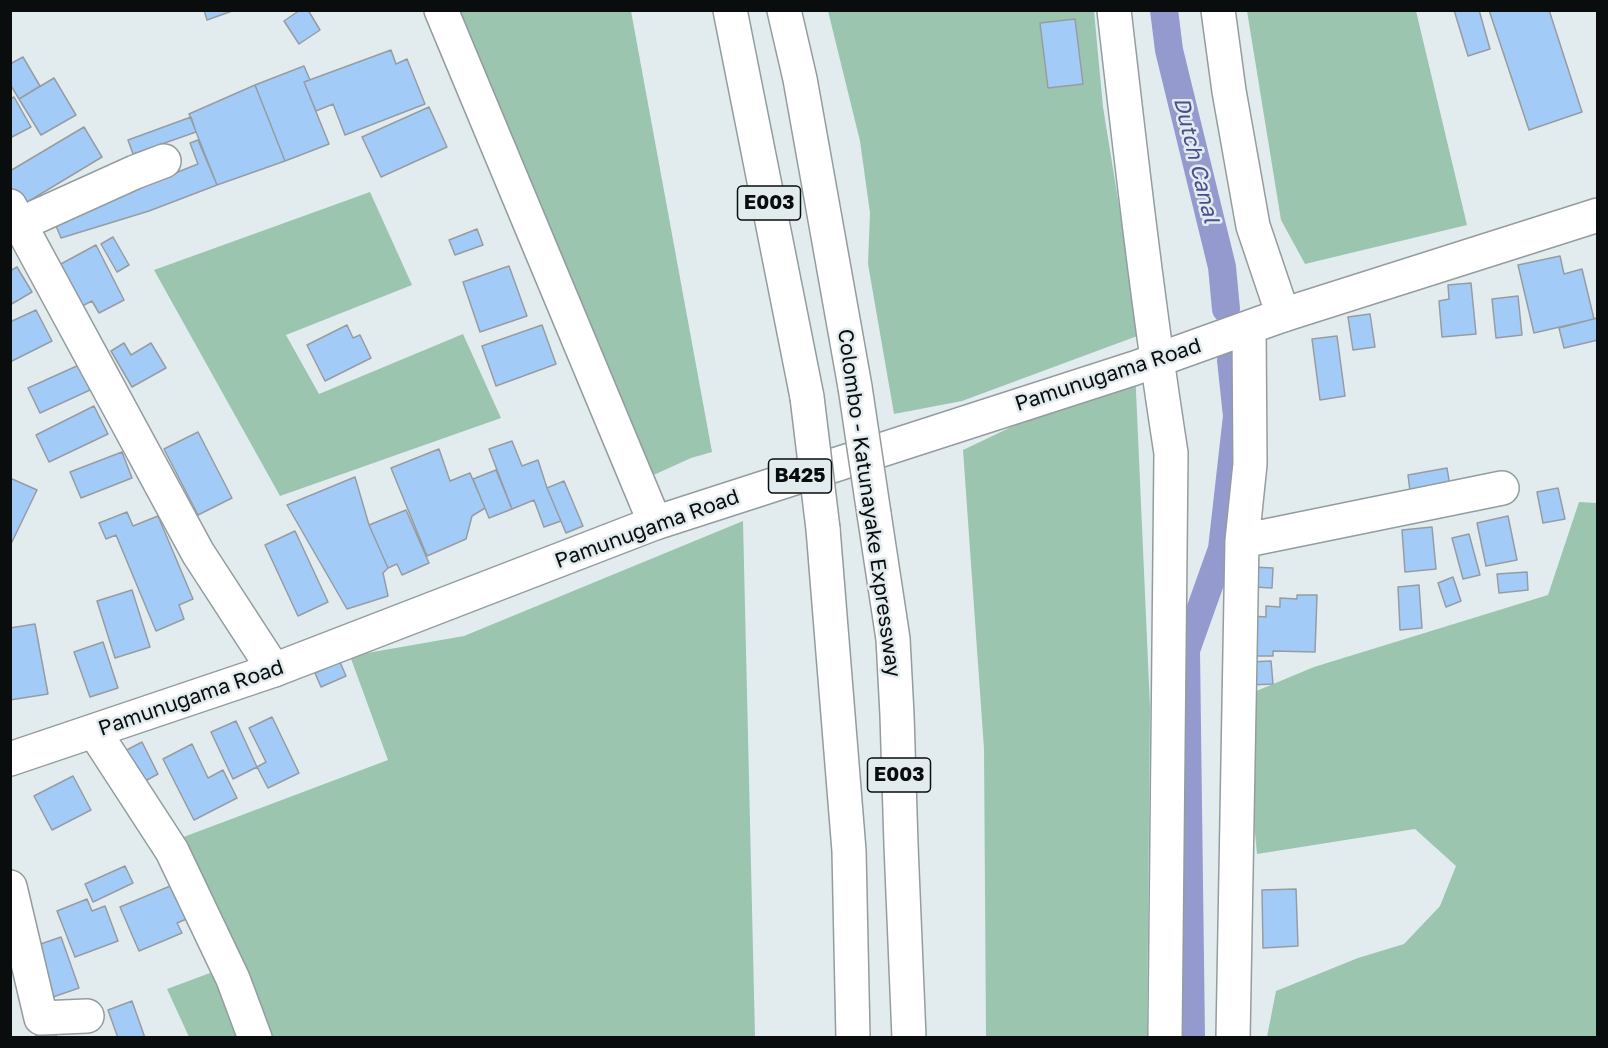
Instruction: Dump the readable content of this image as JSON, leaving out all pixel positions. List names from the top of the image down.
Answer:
{
  "streets": {
    "main road": [
      "E003",
      "Pamunugama Road",
      "B425",
      "Colombo - Katunayake Expressway"
    ]
  },
  "water": ["Dutch Canal"]
}
